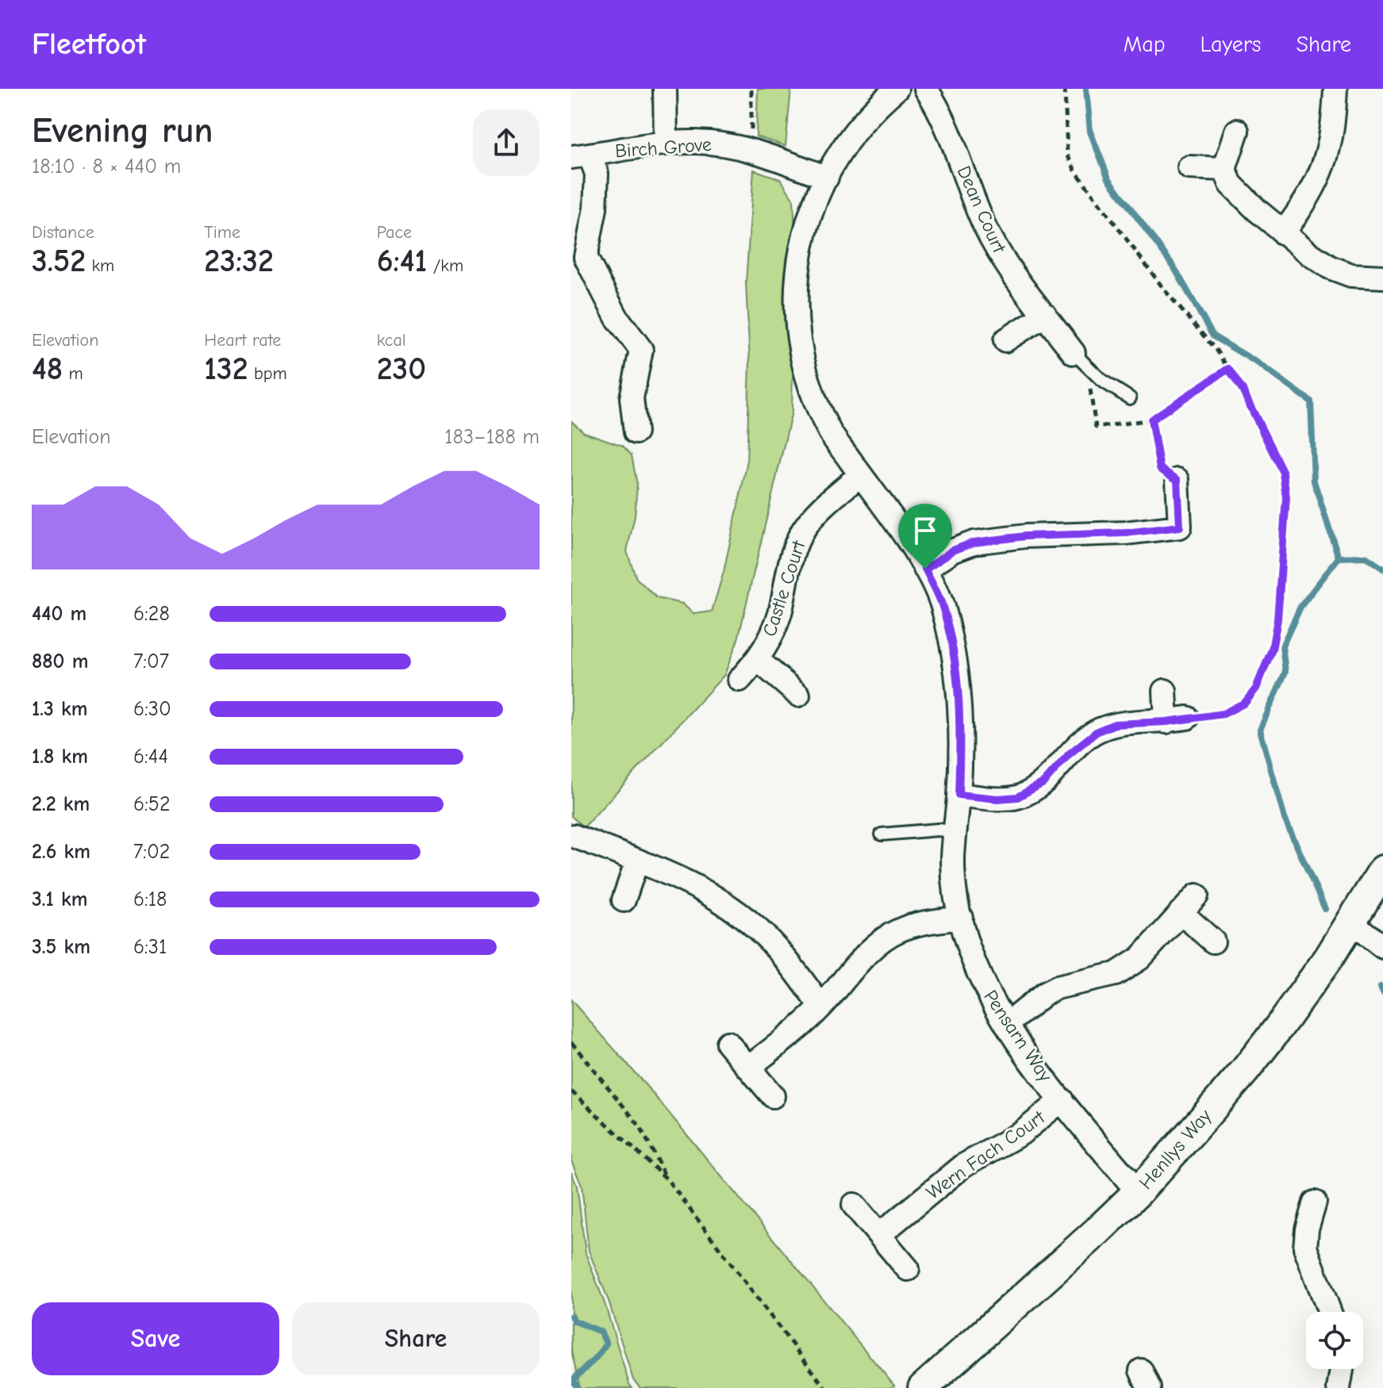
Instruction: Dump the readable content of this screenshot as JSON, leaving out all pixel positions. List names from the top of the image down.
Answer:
{
  "streets": {
    "street": [
      "Birch Grove",
      "Dean Court",
      "Castle Court",
      "Pensarn Way",
      "Henllys Way",
      "Wern Fach Court"
    ]
  },
  "crossings": [
    ["Birch Grove", "Pensarn Way"],
    ["Castle Court", "Pensarn Way"],
    ["Pensarn Way", "Henllys Way"],
    ["Pensarn Way", "Wern Fach Court"]
  ],
  "page": {
    "header": "Fleetfoot",
    "nav": ["Map", "Layers", "Share"],
    "heading": ["Evening run", "18:10 · 8 × 440 m"],
    "stats": [
      ["Distance", "3.52 km"],
      ["Time", "23:32"],
      ["Pace", "6:41 /km"],
      ["Elevation", "48 m"],
      ["Heart rate", "132 bpm"],
      ["kcal", "230"]
    ],
    "chart": ["Elevation", "183–188 m"],
    "list": [
      {
        "name": "440 m",
        "note": "6:28"
      },
      {
        "name": "880 m",
        "note": "7:07"
      },
      {
        "name": "1.3 km",
        "note": "6:30"
      },
      {
        "name": "1.8 km",
        "note": "6:44"
      },
      {
        "name": "2.2 km",
        "note": "6:52"
      },
      {
        "name": "2.6 km",
        "note": "7:02"
      },
      {
        "name": "3.1 km",
        "note": "6:18"
      },
      {
        "name": "3.5 km",
        "note": "6:31"
      }
    ],
    "buttons": ["Save", "Share"]
  }
}
